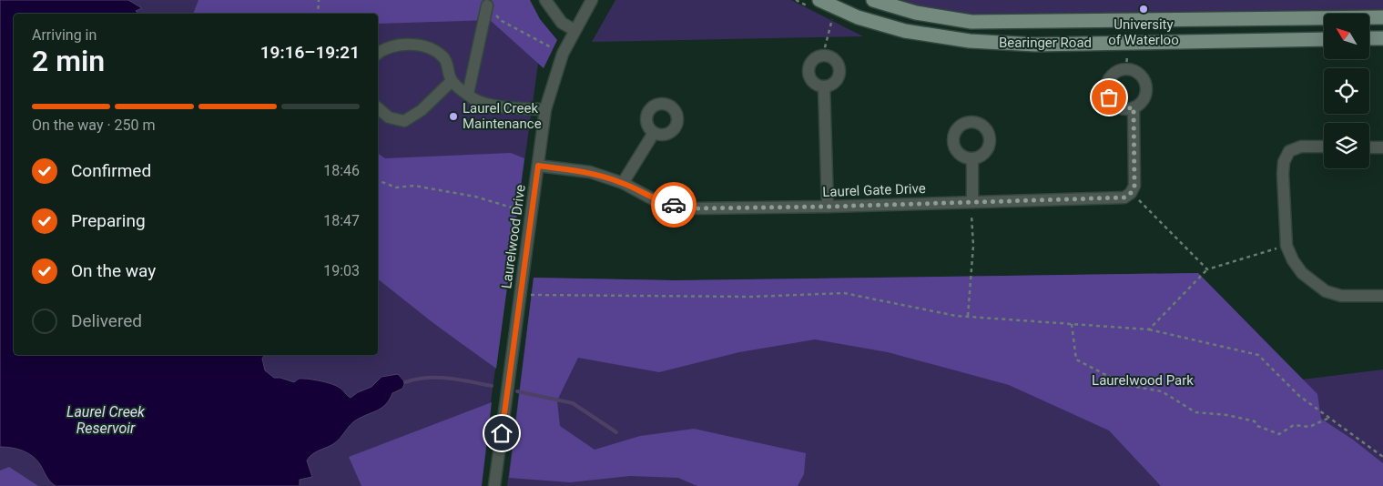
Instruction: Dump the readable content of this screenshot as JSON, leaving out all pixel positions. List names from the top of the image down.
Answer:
{
  "streets": {
    "main road": ["Bearinger Road"],
    "street": ["Laurel Gate Drive", "Laurelwood Drive"]
  },
  "crossings": [
    ["Laurel Gate Drive", "Laurelwood Drive"]
  ],
  "water": ["Laurel Creek Reservoir"],
  "parks": ["Laurelwood Park"],
  "places": ["University of Waterloo", "Laurel Creek Maintenance"],
  "north": "top left",
  "page": {
    "heading": ["2 min", "Arriving in", "19:16–19:21"],
    "bar": "On the way · 250 m",
    "list": [
      ["Confirmed", "18:46"],
      ["Preparing", "18:47"],
      ["On the way", "19:03"],
      "Delivered"
    ]
  }
}
